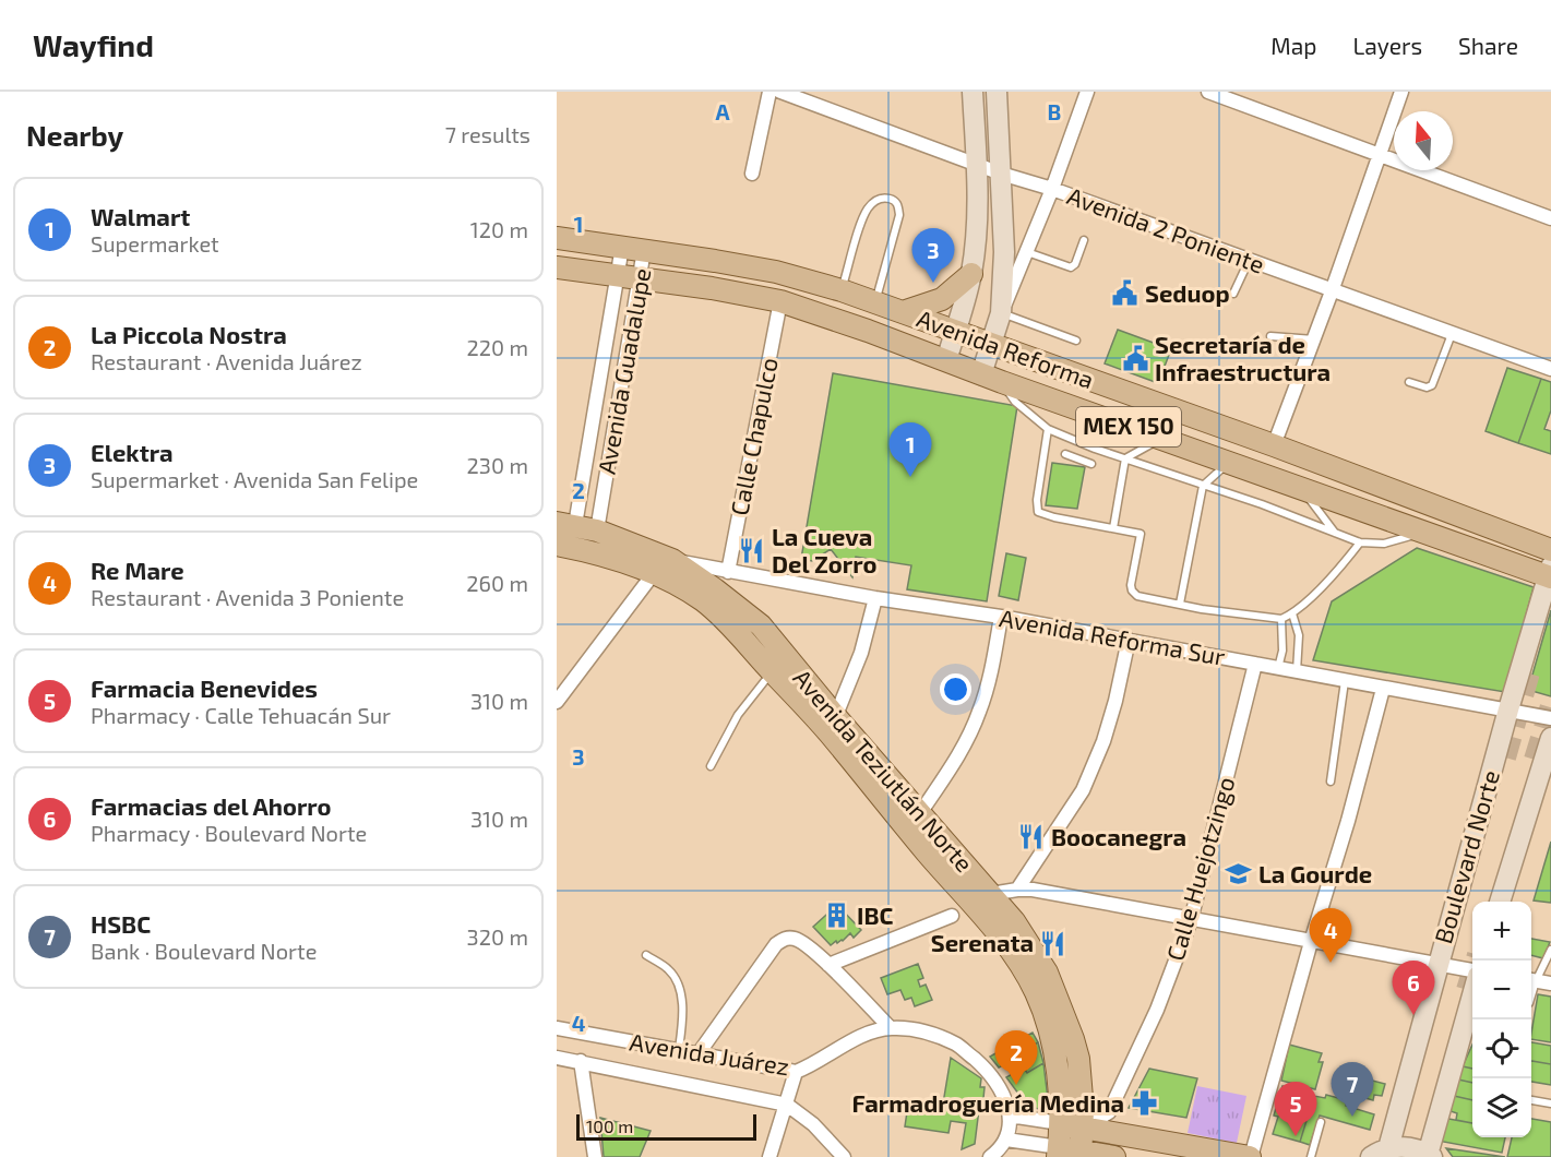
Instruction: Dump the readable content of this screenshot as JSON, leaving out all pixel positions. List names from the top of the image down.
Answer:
{
  "streets": {
    "main road": [
      "Avenida Reforma",
      "MEX 150",
      "Avenida Teziutlán Norte",
      "Boulevard Norte"
    ],
    "street": [
      "Avenida 2 Poniente",
      "Avenida Guadalupe",
      "Calle Chapulco",
      "Avenida Reforma Sur",
      "Calle Huejotzingo",
      "Avenida Juárez"
    ]
  },
  "crossings": [
    ["Avenida Reforma", "Avenida Guadalupe"],
    ["Avenida Reforma", "Calle Chapulco"],
    ["Avenida Reforma", "Boulevard Norte"],
    ["Avenida Guadalupe", "Avenida Teziutlán Norte"],
    ["Calle Chapulco", "Avenida Reforma Sur"],
    ["Avenida Reforma Sur", "Avenida Teziutlán Norte"],
    ["Avenida Reforma Sur", "Boulevard Norte"],
    ["Avenida Reforma Sur", "Calle Huejotzingo"],
    ["Avenida Teziutlán Norte", "Calle Huejotzingo"]
  ],
  "places": {
    "public building": ["Seduop", "Secretaría de Infraestructura"],
    "restaurant": ["La Cueva Del Zorro", "Boocanegra", "Serenata"],
    "school or university": ["La Gourde"],
    "building": ["IBC"],
    "pharmacy": ["Farmadroguería Medina"]
  },
  "scale_bar": "100 m",
  "north": "top",
  "page": {
    "header": "Wayfind",
    "nav": ["Map", "Layers", "Share"],
    "heading": ["Nearby", "7 results"],
    "list": [
      {
        "mark": "1",
        "name": "Walmart",
        "note": "Supermarket",
        "value": "120 m"
      },
      {
        "mark": "2",
        "name": "La Piccola Nostra",
        "note": "Restaurant · Avenida Juárez",
        "value": "220 m"
      },
      {
        "mark": "3",
        "name": "Elektra",
        "note": "Supermarket · Avenida San Felipe",
        "value": "230 m"
      },
      {
        "mark": "4",
        "name": "Re Mare",
        "note": "Restaurant · Avenida 3 Poniente",
        "value": "260 m"
      },
      {
        "mark": "5",
        "name": "Farmacia Benevides",
        "note": "Pharmacy · Calle Tehuacán Sur",
        "value": "310 m"
      },
      {
        "mark": "6",
        "name": "Farmacias del Ahorro",
        "note": "Pharmacy · Boulevard Norte",
        "value": "310 m"
      },
      {
        "mark": "7",
        "name": "HSBC",
        "note": "Bank · Boulevard Norte",
        "value": "320 m"
      }
    ],
    "pins": [
      "3",
      "1",
      "4",
      "6",
      "2",
      "7",
      "5"
    ],
    "map_buttons": ["+", "−"],
    "scale": "100 m"
  },
  "grid": {
    "columns": ["A", "B"],
    "rows": [
      "1",
      "2",
      "3",
      "4"
    ]
  }
}
